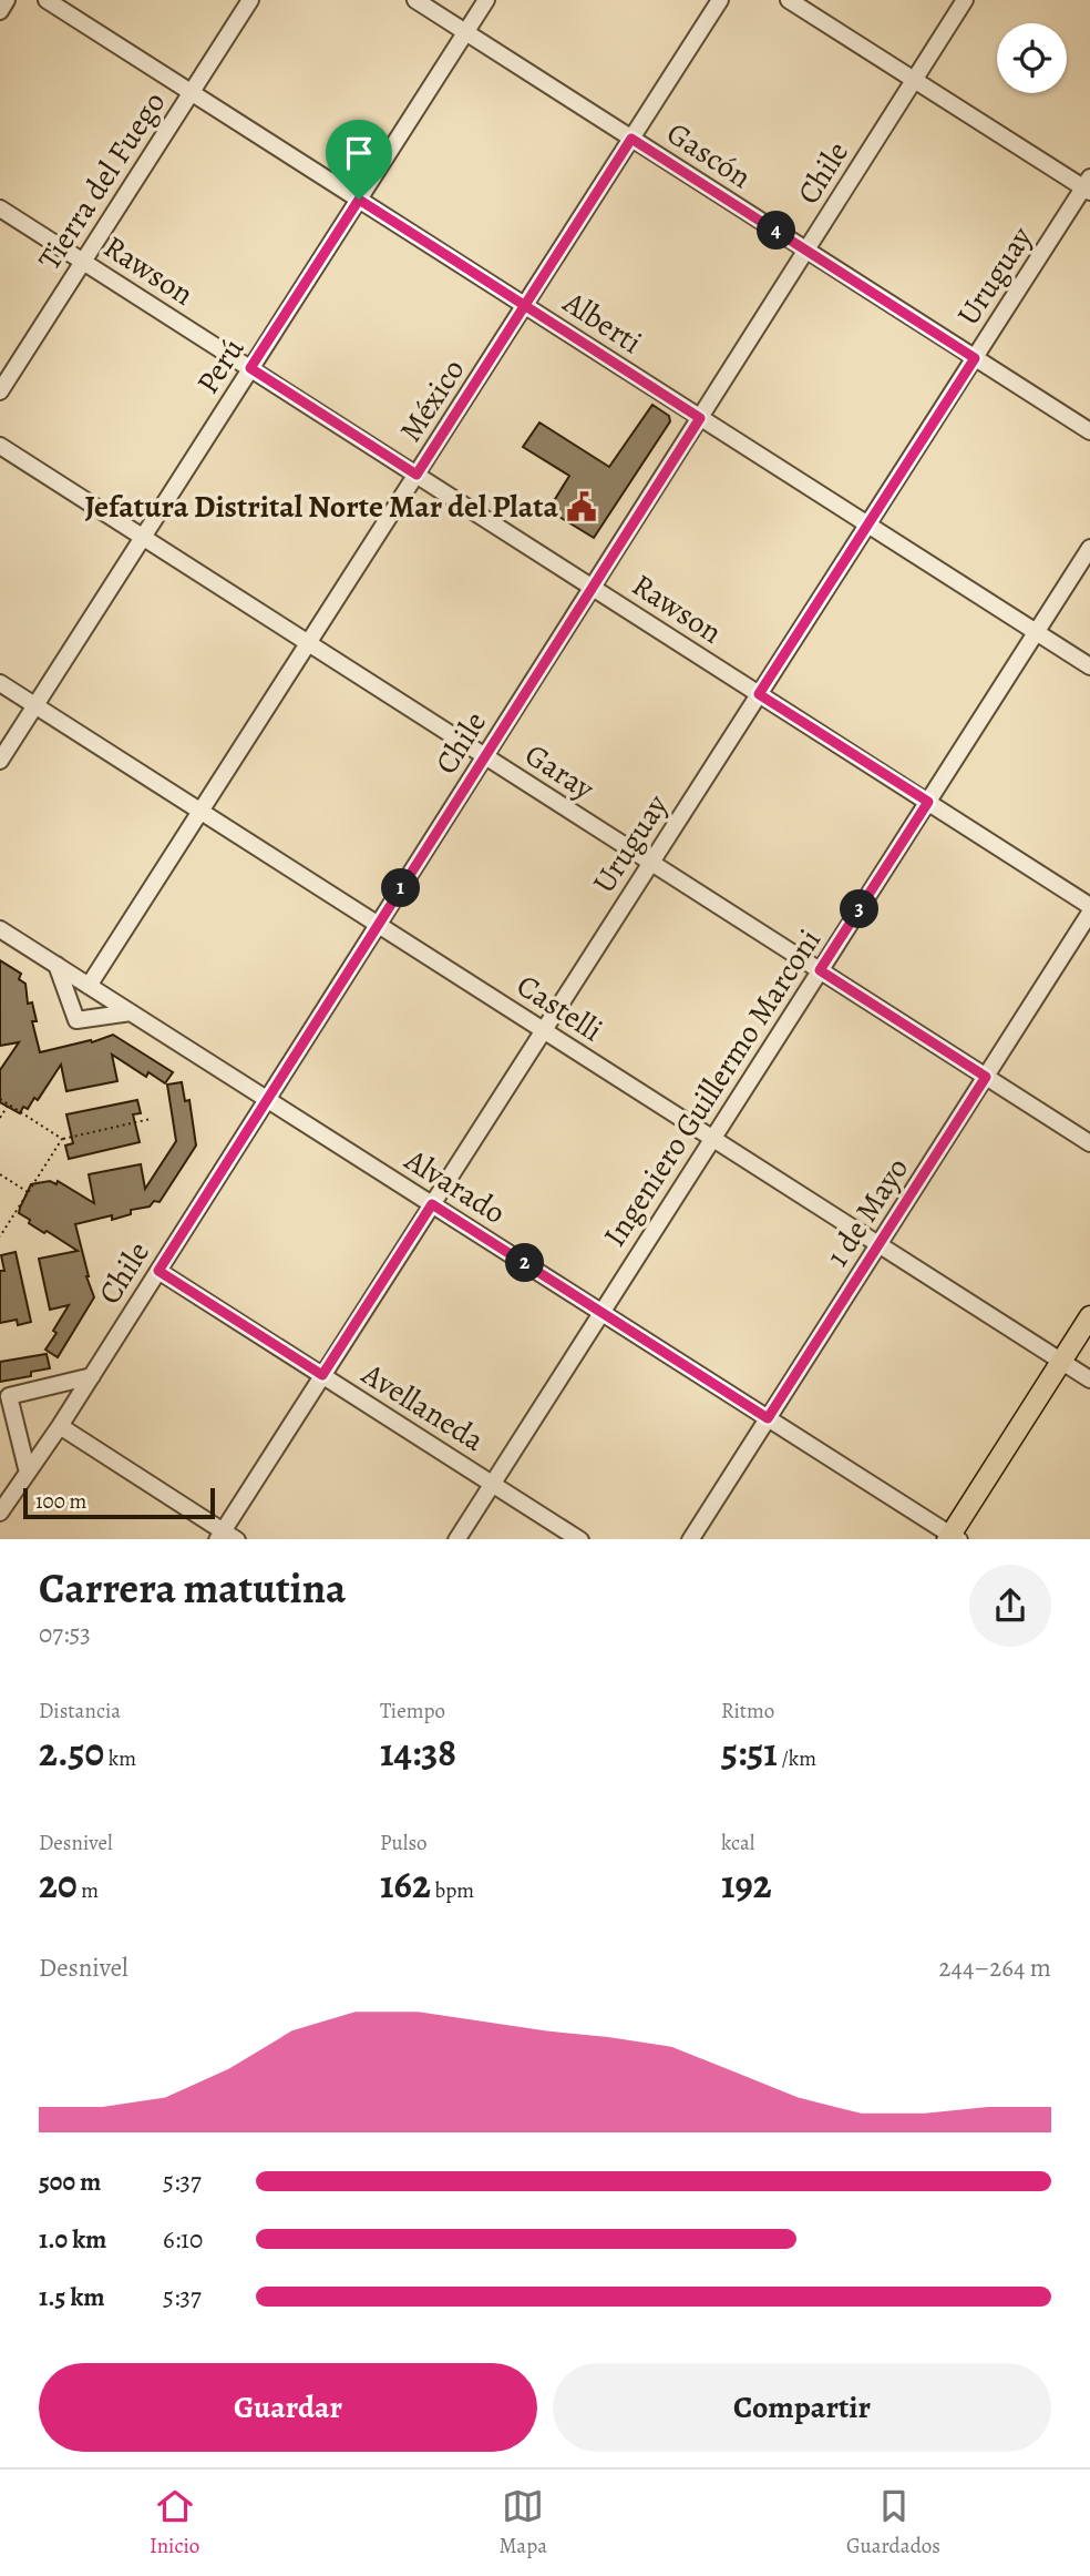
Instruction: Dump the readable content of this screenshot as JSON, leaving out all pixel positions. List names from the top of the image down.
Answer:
{
  "streets": {
    "street": [
      "Gascón",
      "Chile",
      "Tierra del Fuego",
      "Rawson",
      "Uruguay",
      "Alberti",
      "Perú",
      "México",
      "Garay",
      "Castelli",
      "Ingeniero Guillermo Marconi",
      "Alvarado",
      "1 de Mayo",
      "Avellaneda"
    ]
  },
  "crossings": [
    ["Gascón", "Chile"],
    ["Gascón", "Uruguay"],
    ["Gascón", "Perú"],
    ["Gascón", "México"],
    ["Chile", "Rawson"],
    ["Chile", "Alberti"],
    ["Chile", "Garay"],
    ["Chile", "Castelli"],
    ["Chile", "Alvarado"],
    ["Chile", "Avellaneda"],
    ["Tierra del Fuego", "Rawson"],
    ["Tierra del Fuego", "Alberti"],
    ["Rawson", "Uruguay"],
    ["Rawson", "Perú"],
    ["Rawson", "México"],
    ["Rawson", "Ingeniero Guillermo Marconi"],
    ["Uruguay", "Alberti"],
    ["Uruguay", "Garay"],
    ["Uruguay", "Castelli"],
    ["Uruguay", "Alvarado"],
    ["Uruguay", "Avellaneda"],
    ["Alberti", "Perú"],
    ["Alberti", "México"],
    ["Alberti", "Ingeniero Guillermo Marconi"],
    ["Perú", "Garay"],
    ["Perú", "Castelli"],
    ["México", "Garay"],
    ["México", "Castelli"],
    ["México", "Alvarado"],
    ["Garay", "Ingeniero Guillermo Marconi"],
    ["Garay", "1 de Mayo"],
    ["Castelli", "Ingeniero Guillermo Marconi"],
    ["Castelli", "1 de Mayo"],
    ["Ingeniero Guillermo Marconi", "Alvarado"],
    ["Ingeniero Guillermo Marconi", "Avellaneda"],
    ["Alvarado", "1 de Mayo"]
  ],
  "places": {
    "public building": ["Jefatura Distrital Norte Mar del Plata"]
  },
  "scale_bar": "100 m",
  "page": {
    "pins": [
      "4",
      "1",
      "3",
      "2"
    ],
    "scale": "100 m",
    "heading": ["Carrera matutina", "07:53"],
    "stats": [
      ["Distancia", "2.50 km"],
      ["Tiempo", "14:38"],
      ["Ritmo", "5:51 /km"],
      ["Desnivel", "20 m"],
      ["Pulso", "162 bpm"],
      ["kcal", "192"]
    ],
    "chart": ["Desnivel", "244–264 m"],
    "list": [
      {
        "name": "500 m",
        "note": "5:37"
      },
      {
        "name": "1.0 km",
        "note": "6:10"
      },
      {
        "name": "1.5 km",
        "note": "5:37"
      }
    ],
    "buttons": ["Guardar", "Compartir"],
    "tabs": ["Inicio", "Mapa", "Guardados"]
  }
}
